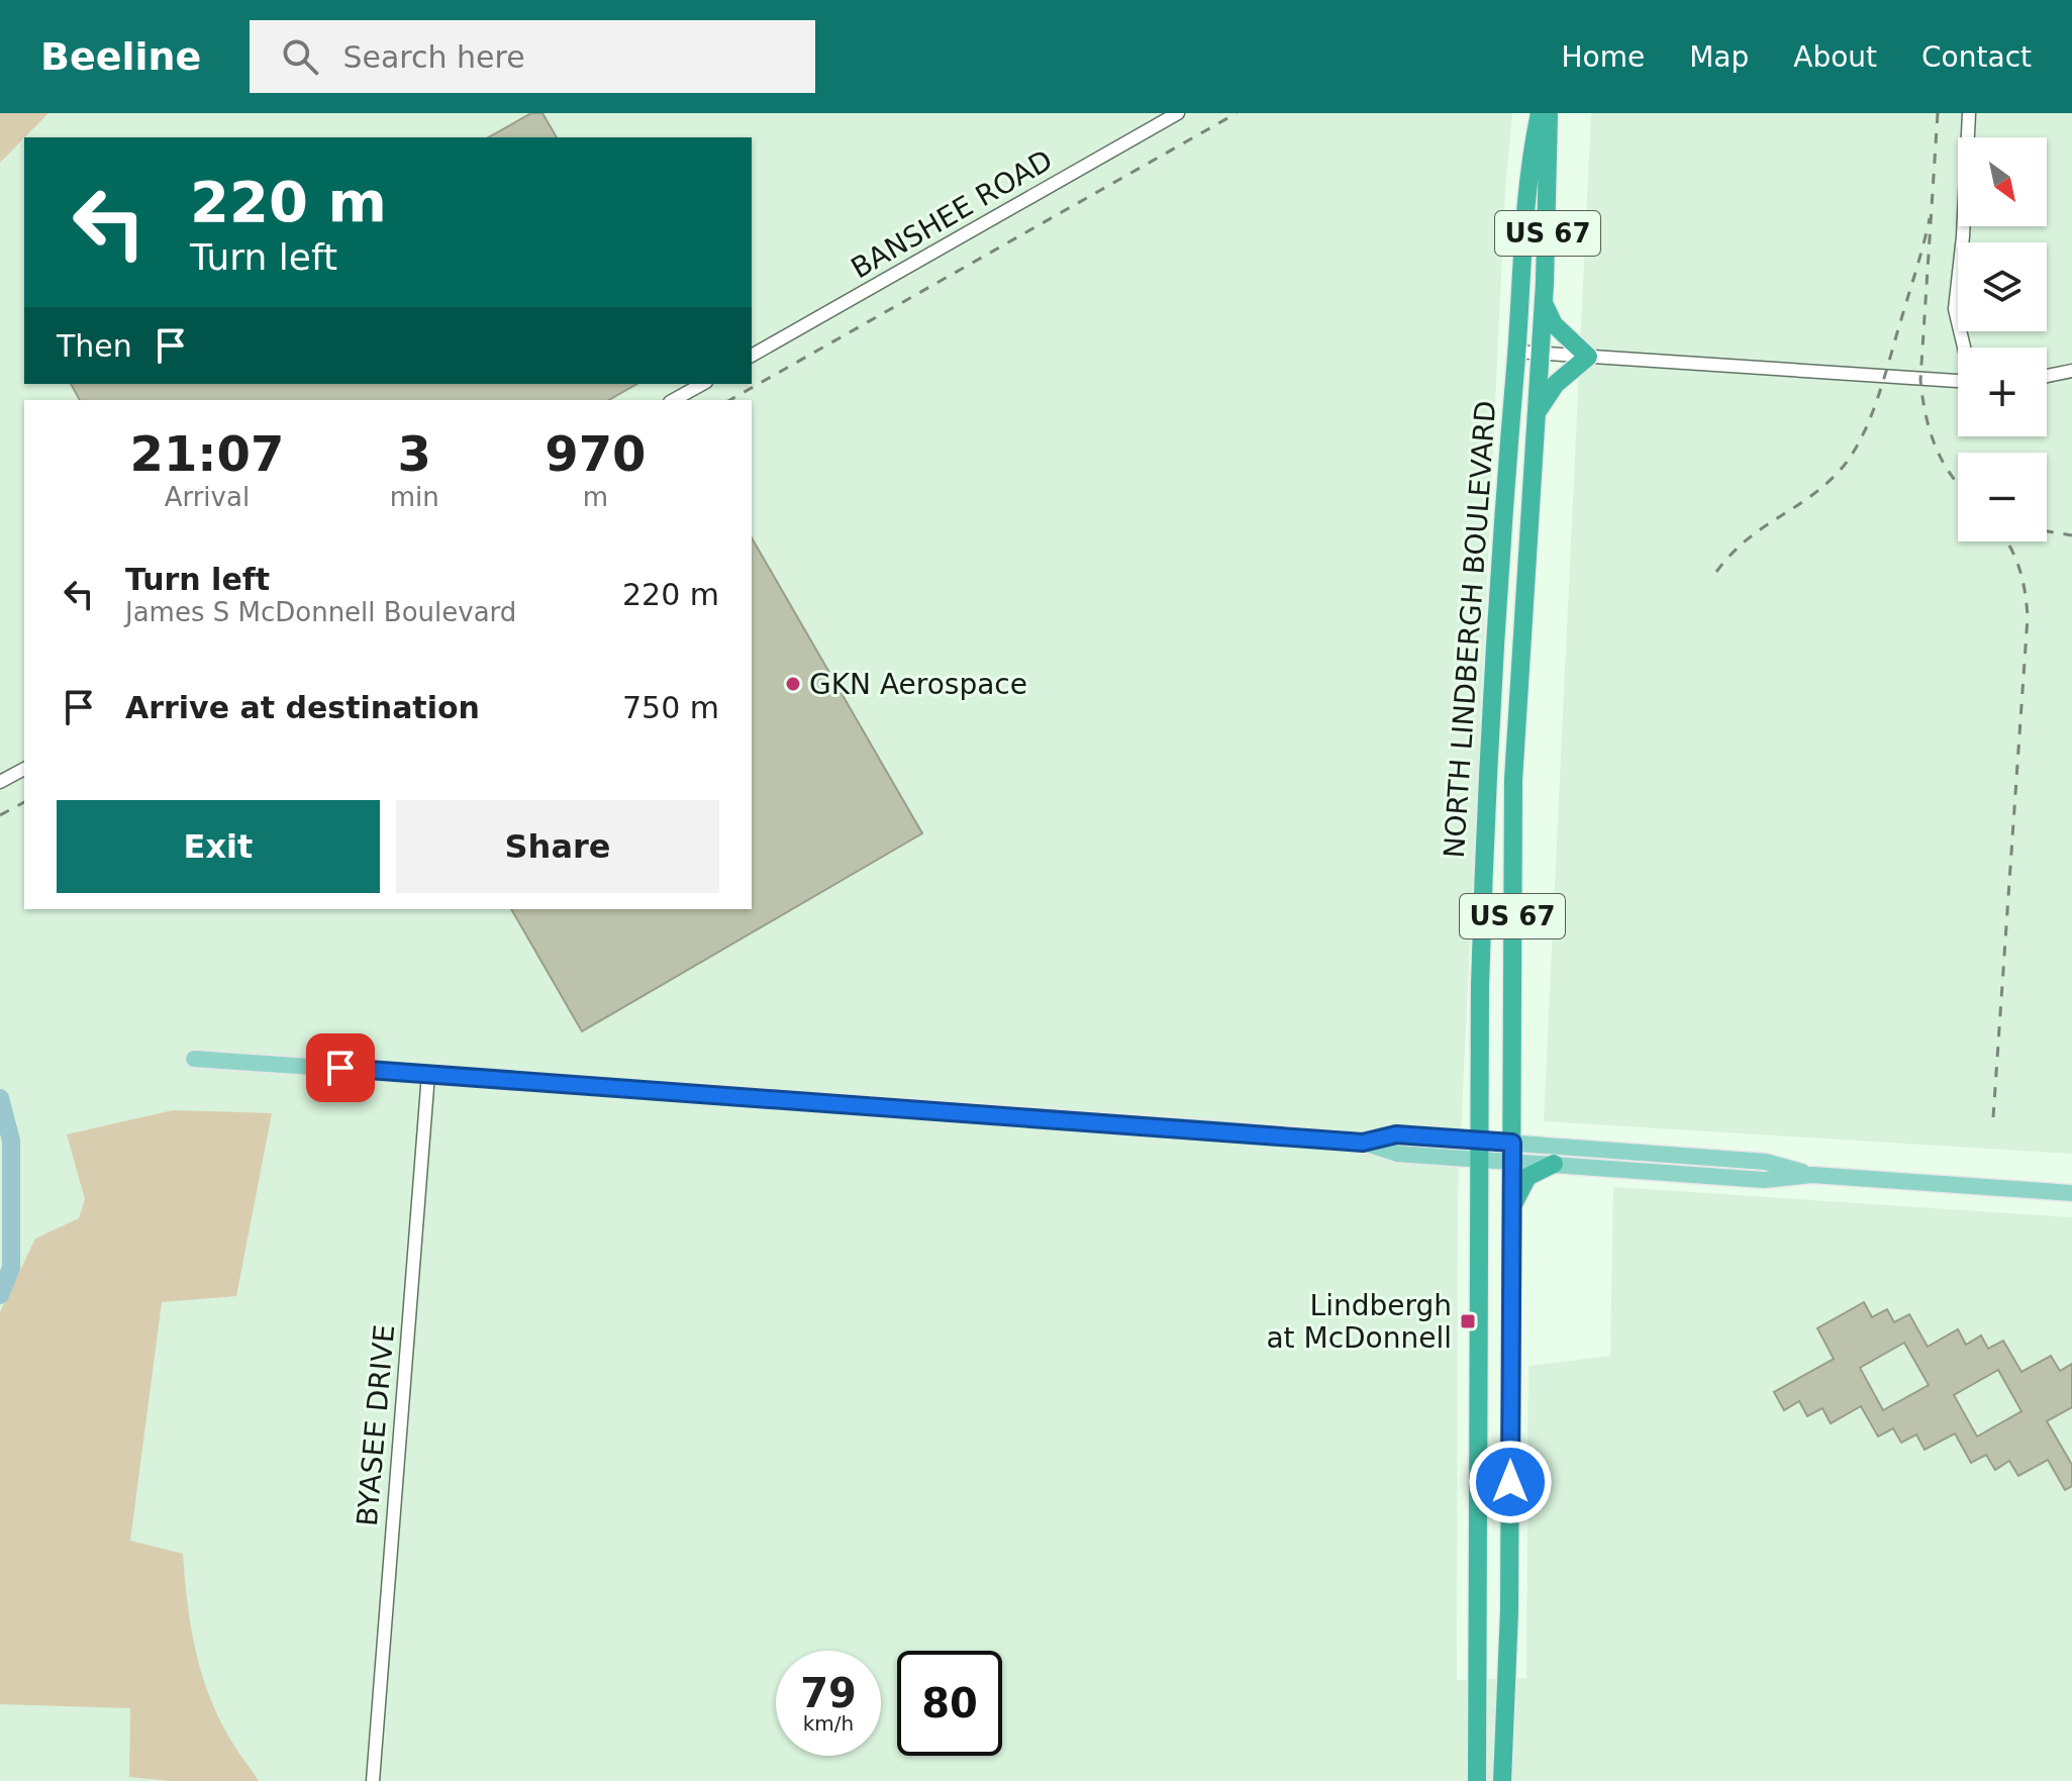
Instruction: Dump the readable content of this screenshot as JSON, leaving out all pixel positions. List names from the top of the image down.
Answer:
{
  "streets": {
    "highway": ["US 67", "NORTH LINDBERGH BOULEVARD"],
    "street": ["BANSHEE ROAD", "BYASEE DRIVE"]
  },
  "places": {
    "other": ["GKN Aerospace"],
    "transit": ["Lindbergh at McDonnell"]
  },
  "north": "bottom right",
  "page": {
    "header": "Beeline",
    "search": "Search here",
    "nav": [
      "Home",
      "Map",
      "About",
      "Contact"
    ],
    "map_buttons": ["+", "−"],
    "turn": ["220 m", "Turn left"],
    "then": "Then",
    "eta": [
      "21:07",
      "Arrival",
      "3",
      "min",
      "970",
      "m"
    ],
    "list": [
      {
        "name": "Turn left",
        "note": "James S McDonnell Boulevard",
        "value": "220 m"
      },
      {
        "name": "Arrive at destination",
        "value": "750 m"
      }
    ],
    "buttons": ["Exit", "Share"],
    "speed": "79 km/h",
    "limit": "80"
  }
}
